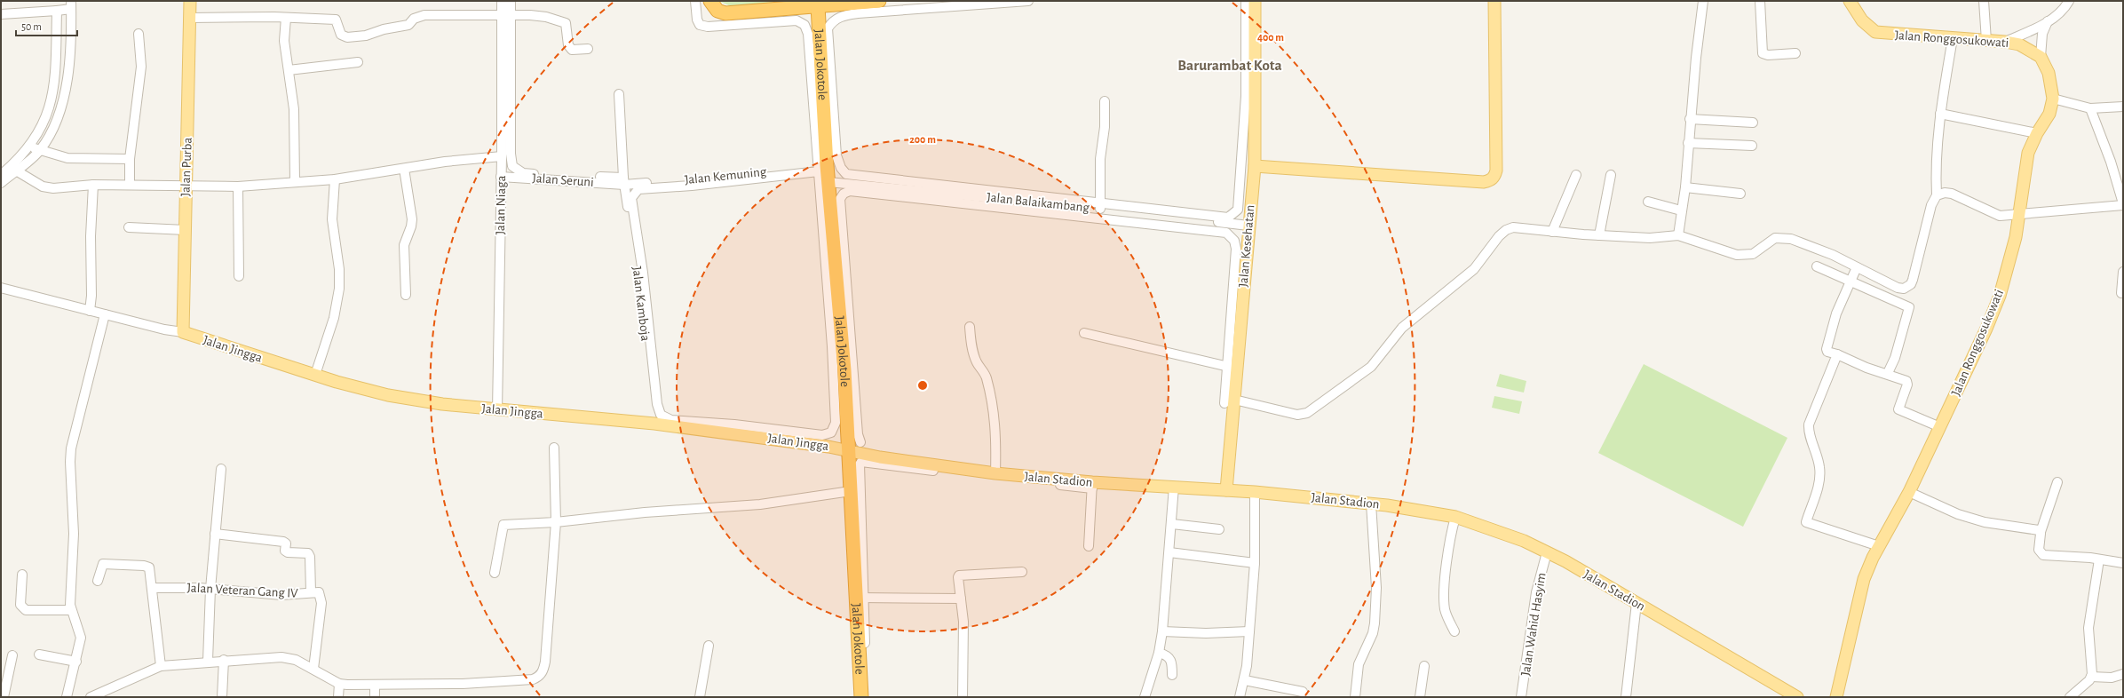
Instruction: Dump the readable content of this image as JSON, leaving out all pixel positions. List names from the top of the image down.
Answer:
{
  "streets": {
    "highway": ["Jalan Jokotole"],
    "main road": [
      "Jalan Ronggosukowati",
      "Jalan Purba",
      "Jalan Kesehatan",
      "Jalan Jingga",
      "Jalan Stadion"
    ],
    "street": [
      "Jalan Kemuning",
      "Jalan Seruni",
      "Jalan Balaikambang",
      "Jalan Niaga",
      "Jalan Kamboja",
      "Jalan Veteran Gang IV",
      "Jalan Wahid Hasyim"
    ]
  },
  "crossings": [
    ["Jalan Jokotole", "Jalan Kemuning"],
    ["Jalan Jokotole", "Jalan Balaikambang"],
    ["Jalan Jokotole", "Jalan Jingga"],
    ["Jalan Jokotole", "Jalan Stadion"],
    ["Jalan Purba", "Jalan Jingga"],
    ["Jalan Kemuning", "Jalan Seruni"],
    ["Jalan Kemuning", "Jalan Kamboja"],
    ["Jalan Seruni", "Jalan Niaga"],
    ["Jalan Seruni", "Jalan Kamboja"],
    ["Jalan Balaikambang", "Jalan Kesehatan"],
    ["Jalan Niaga", "Jalan Jingga"],
    ["Jalan Kesehatan", "Jalan Stadion"],
    ["Jalan Kamboja", "Jalan Jingga"],
    ["Jalan Jingga", "Jalan Stadion"],
    ["Jalan Stadion", "Jalan Wahid Hasyim"]
  ],
  "districts": ["Barurambat Kota"],
  "scale_bar": "50 m",
  "rings": ["400 m", "200 m"]
}
